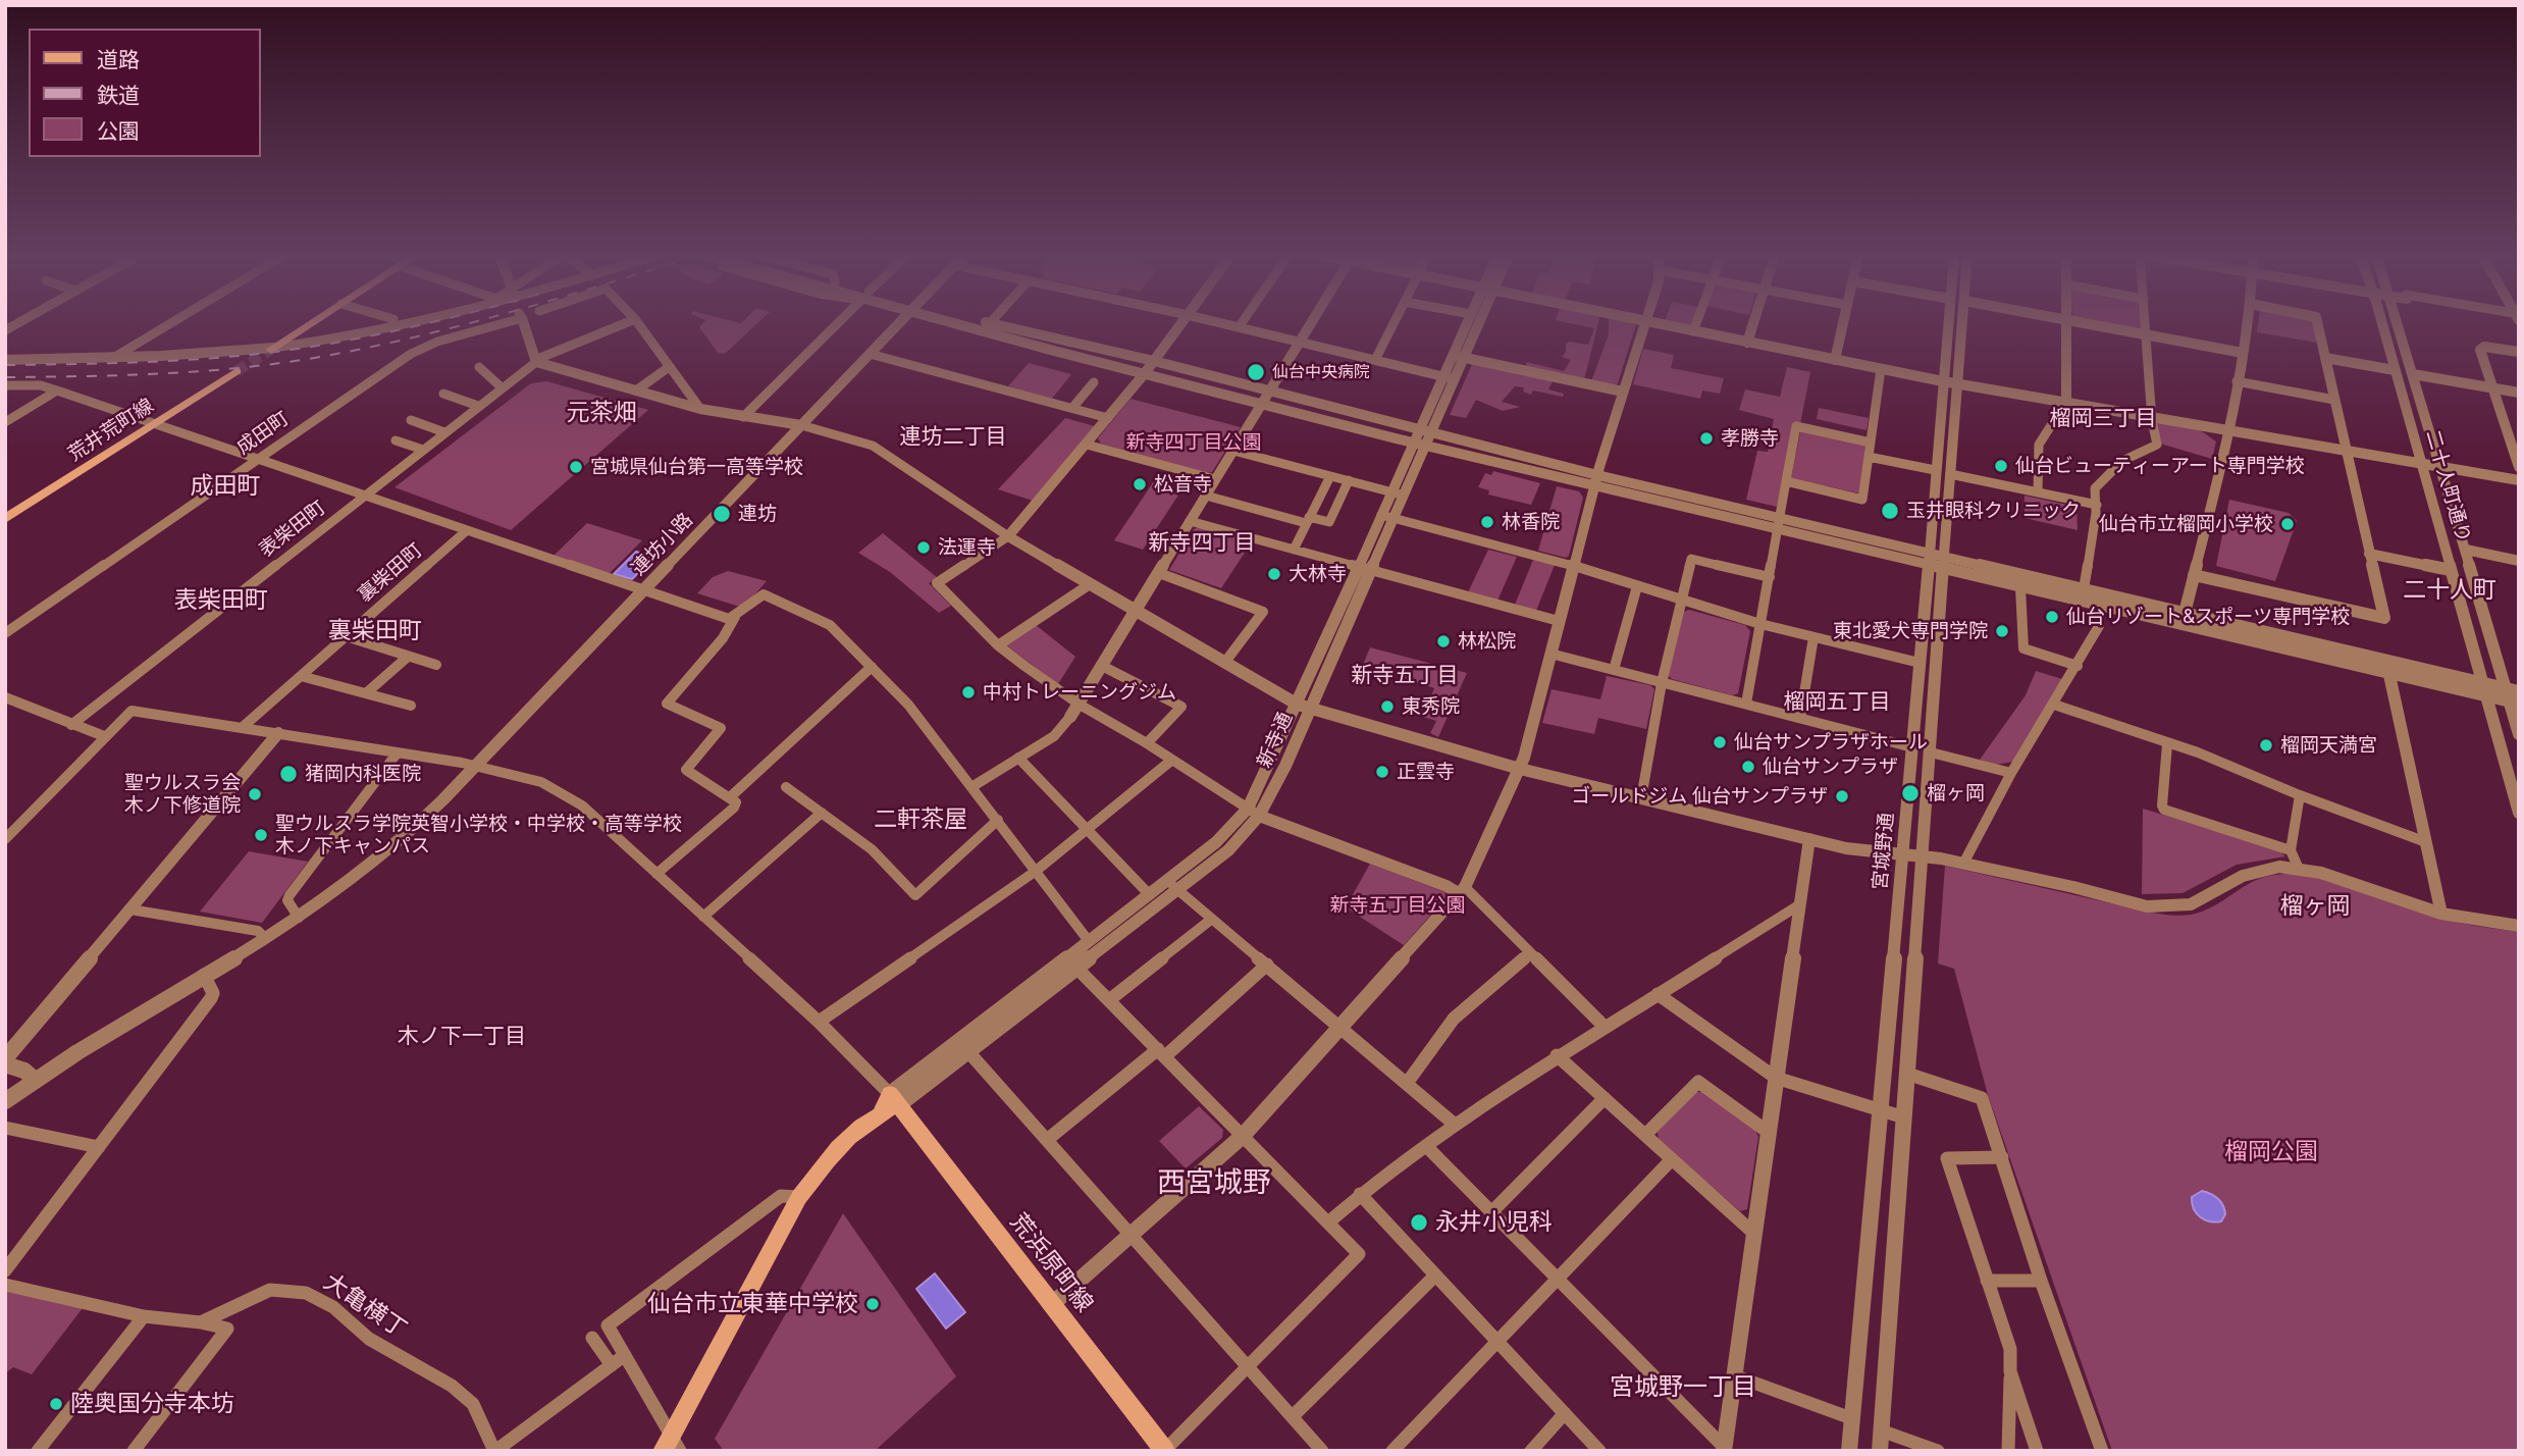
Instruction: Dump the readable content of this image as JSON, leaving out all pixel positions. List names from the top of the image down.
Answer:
{
  "streets": {
    "main road": ["荒井荒町線", "荒浜原町線"],
    "street": [
      "成田町",
      "二十人町通り",
      "表柴田町",
      "連坊小路",
      "裏柴田町",
      "新寺通",
      "宮城野通",
      "大亀横丁"
    ]
  },
  "crossings": [
    ["新寺通", "荒浜原町線"]
  ],
  "districts": [
    "元茶畑",
    "榴岡三丁目",
    "連坊二丁目",
    "成田町",
    "新寺四丁目",
    "二十人町",
    "表柴田町",
    "裏柴田町",
    "新寺五丁目",
    "榴岡五丁目",
    "二軒茶屋",
    "榴ヶ岡",
    "木ノ下一丁目",
    "西宮城野",
    "宮城野一丁目"
  ],
  "parks": ["新寺四丁目公園", "新寺五丁目公園", "榴岡公園"],
  "places": [
    "仙台中央病院",
    "孝勝寺",
    "仙台ビューティーアート専門学校",
    "宮城県仙台第一高等学校",
    "松音寺",
    "玉井眼科クリニック",
    "連坊",
    "林香院",
    "仙台市立榴岡小学校",
    "法運寺",
    "大林寺",
    "仙台リゾート&スポーツ専門学校",
    "東北愛犬専門学院",
    "林松院",
    "中村トレーニングジム",
    "東秀院",
    "仙台サンプラザホール",
    "榴岡天満宮",
    "仙台サンプラザ",
    "正雲寺",
    "猪岡内科医院",
    "榴ヶ岡",
    "聖ウルスラ会 木ノ下修道院",
    "ゴールドジム 仙台サンプラザ",
    "聖ウルスラ学院英智小学校・中学校・高等学校 木ノ下キャンパス",
    "永井小児科",
    "仙台市立東華中学校",
    "陸奥国分寺本坊"
  ],
  "legend": ["道路", "鉄道", "公園"]
}
